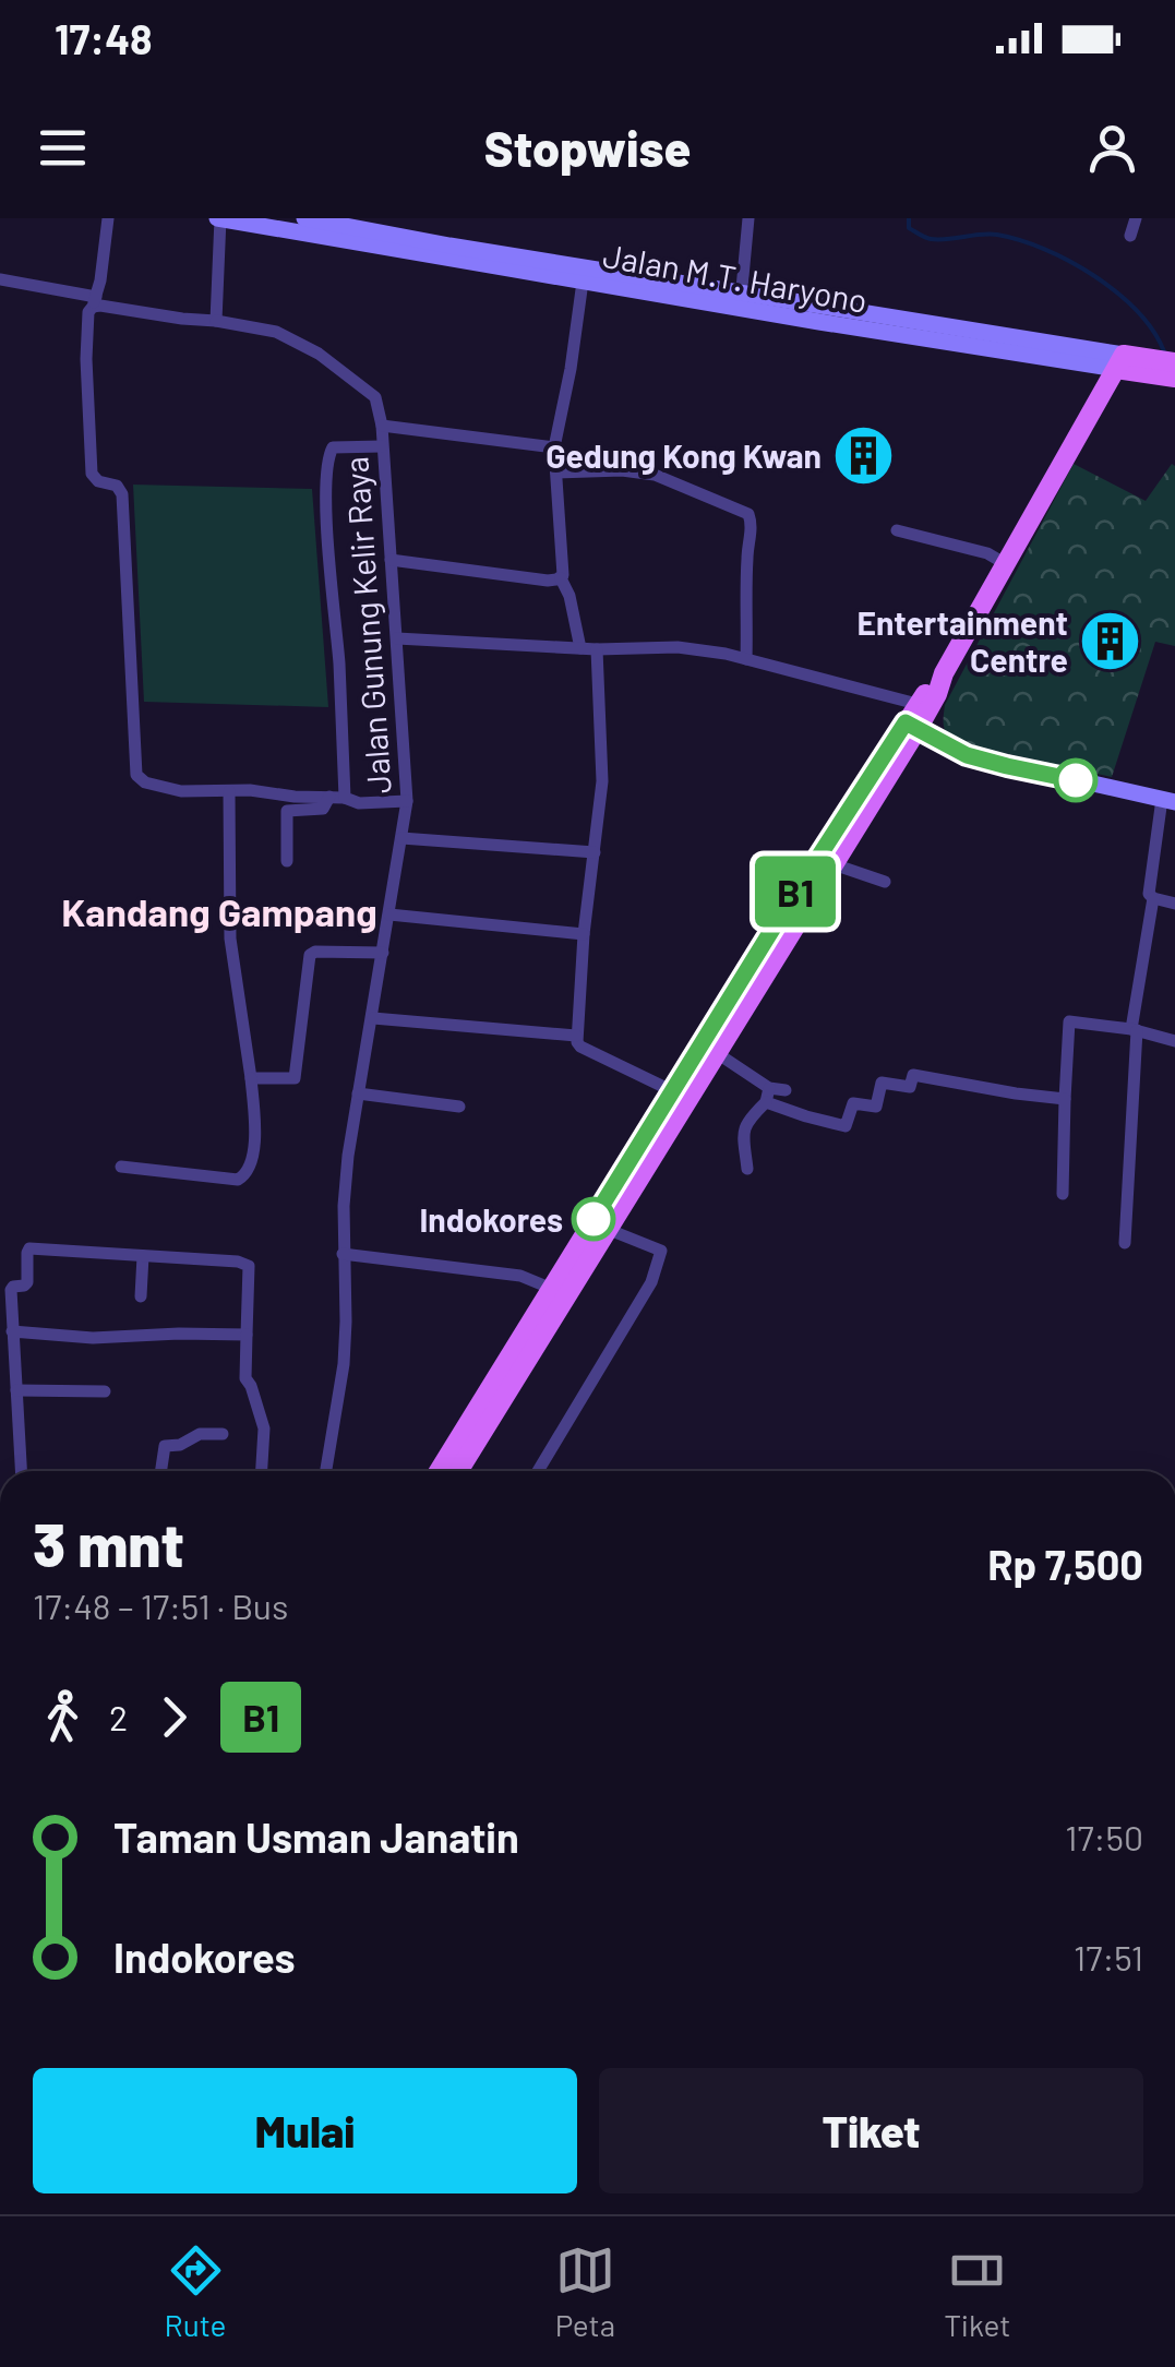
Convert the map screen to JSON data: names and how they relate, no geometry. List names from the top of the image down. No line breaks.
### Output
{"streets":{"main road":["Jalan M.T. Haryono"],"street":["Jalan Gunung Kelir Raya"]},"districts":["Kandang Gampang"],"places":{"building":["Gedung Kong Kwan","Entertainment Centre"],"other":["Indokores"]},"lines":["bus line B1"],"page":{"status":"17:48","header":"Stopwise","on_map":"B1","heading":["3 mnt","17:48 – 17:51 · Bus","Rp 7,500"],"legs":["2","B1"],"list":[{"name":"Taman Usman Janatin","value":"17:50"},{"name":"Indokores","value":"17:51"}],"buttons":["Mulai","Tiket"],"tabs":["Rute","Peta","Tiket"]}}
